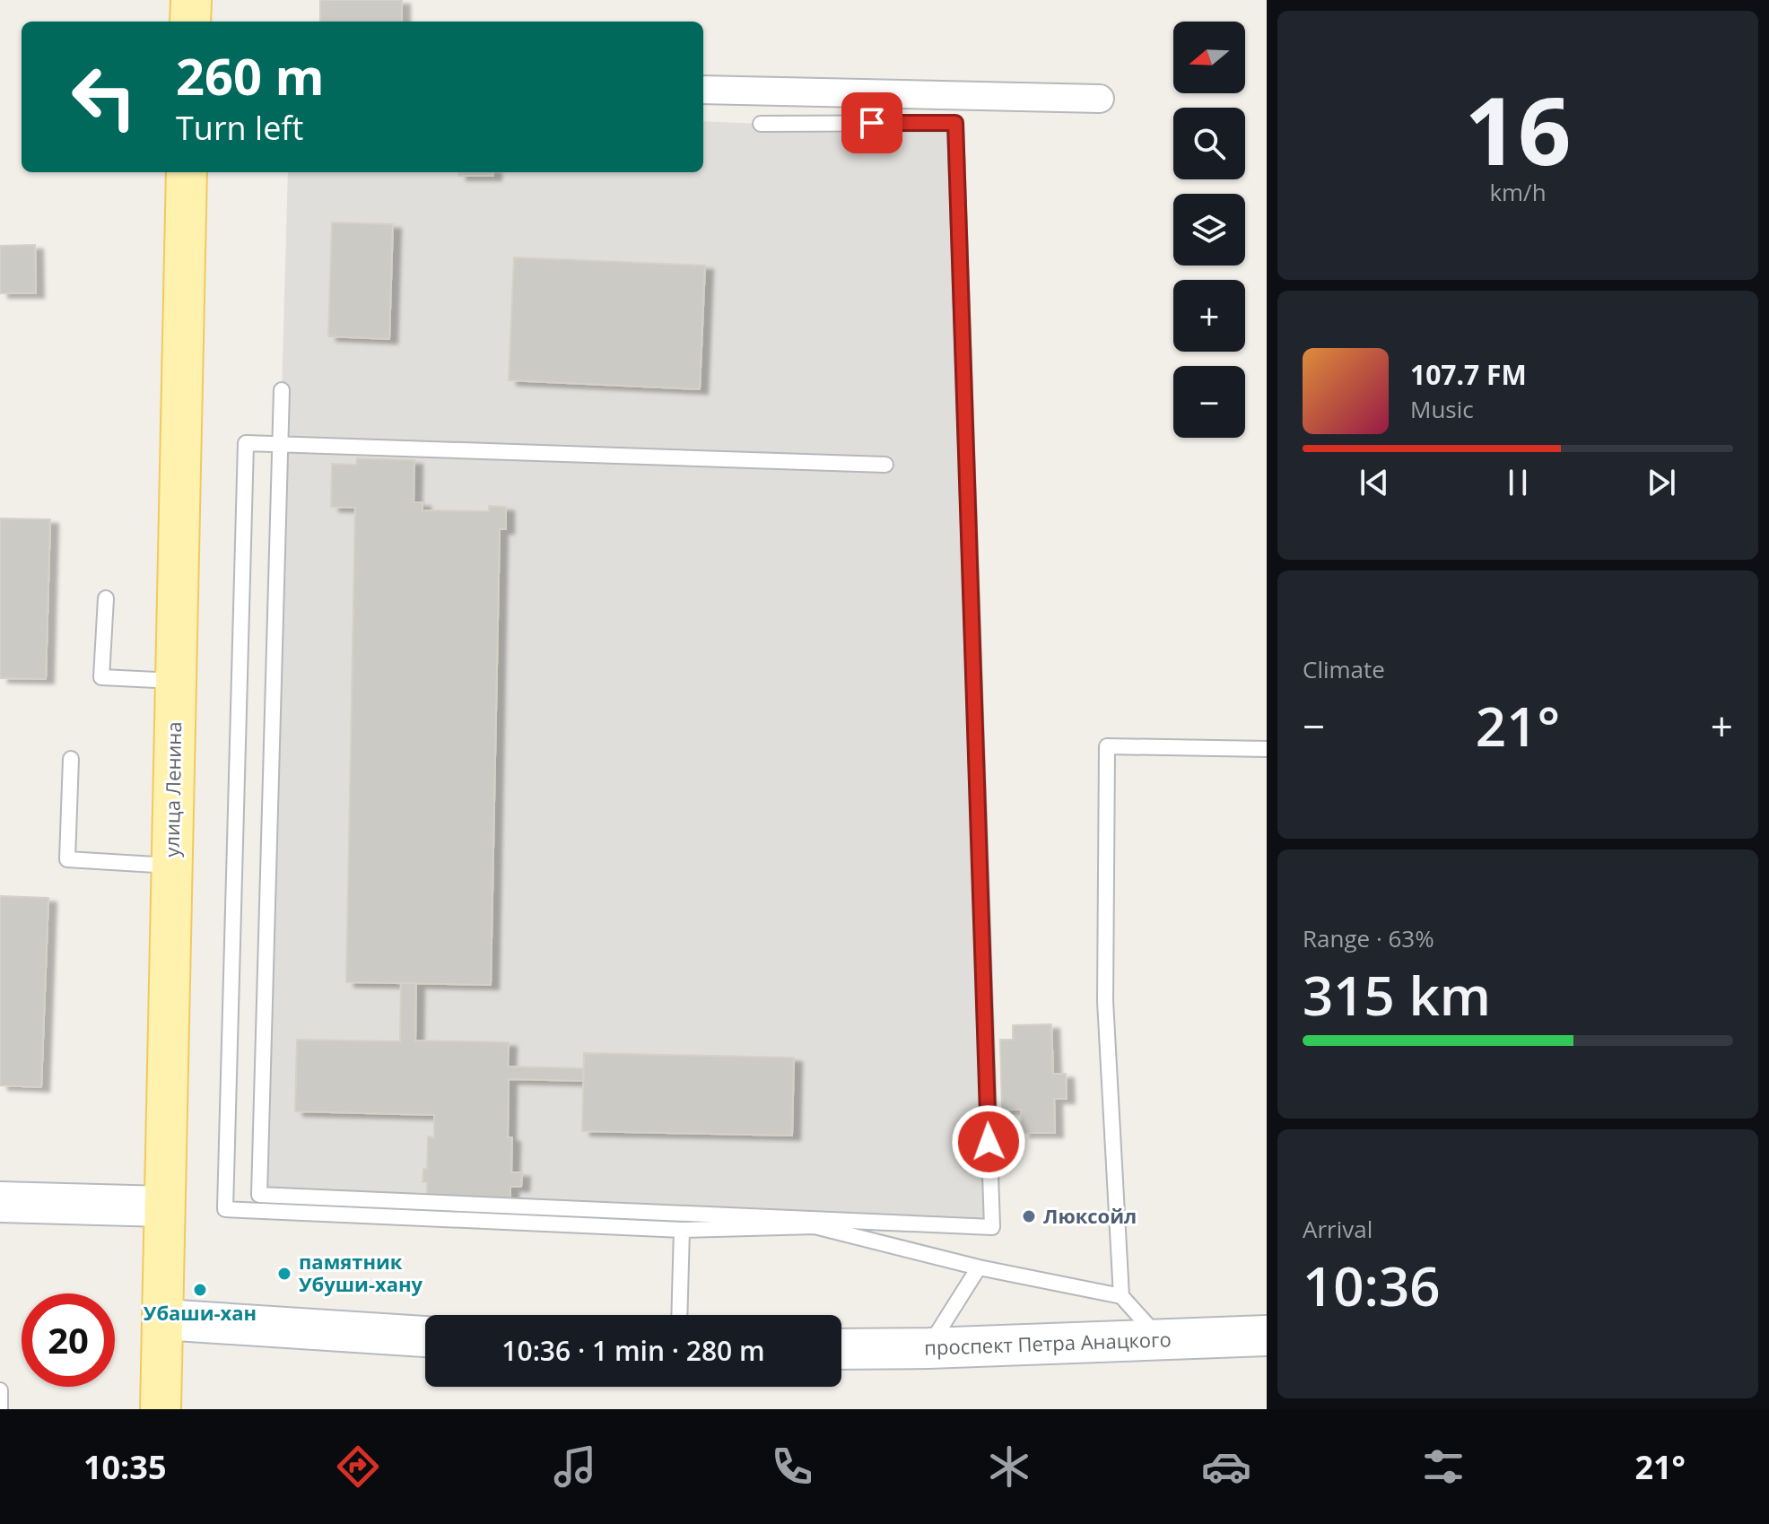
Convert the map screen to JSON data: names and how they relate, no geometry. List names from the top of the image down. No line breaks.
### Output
{"streets":{"main road":["улица Ленина","проспект Петра Анацкого"]},"places":["Люксойл","памятник Убуши-хану","Убаши-хан"],"north":"left","page":{"tile":[["16","km/h"],"Climate",["Range · 63%","315 km"],["Arrival","10:36"]],"map_buttons":["+","−"],"turn":["260 m","Turn left"],"song":["107.7 FM","Music"],"heat":["−","21°","+"],"limit":"20","trip":"10:36 · 1 min · 280 m","tabs":["10:35","21°"]}}
